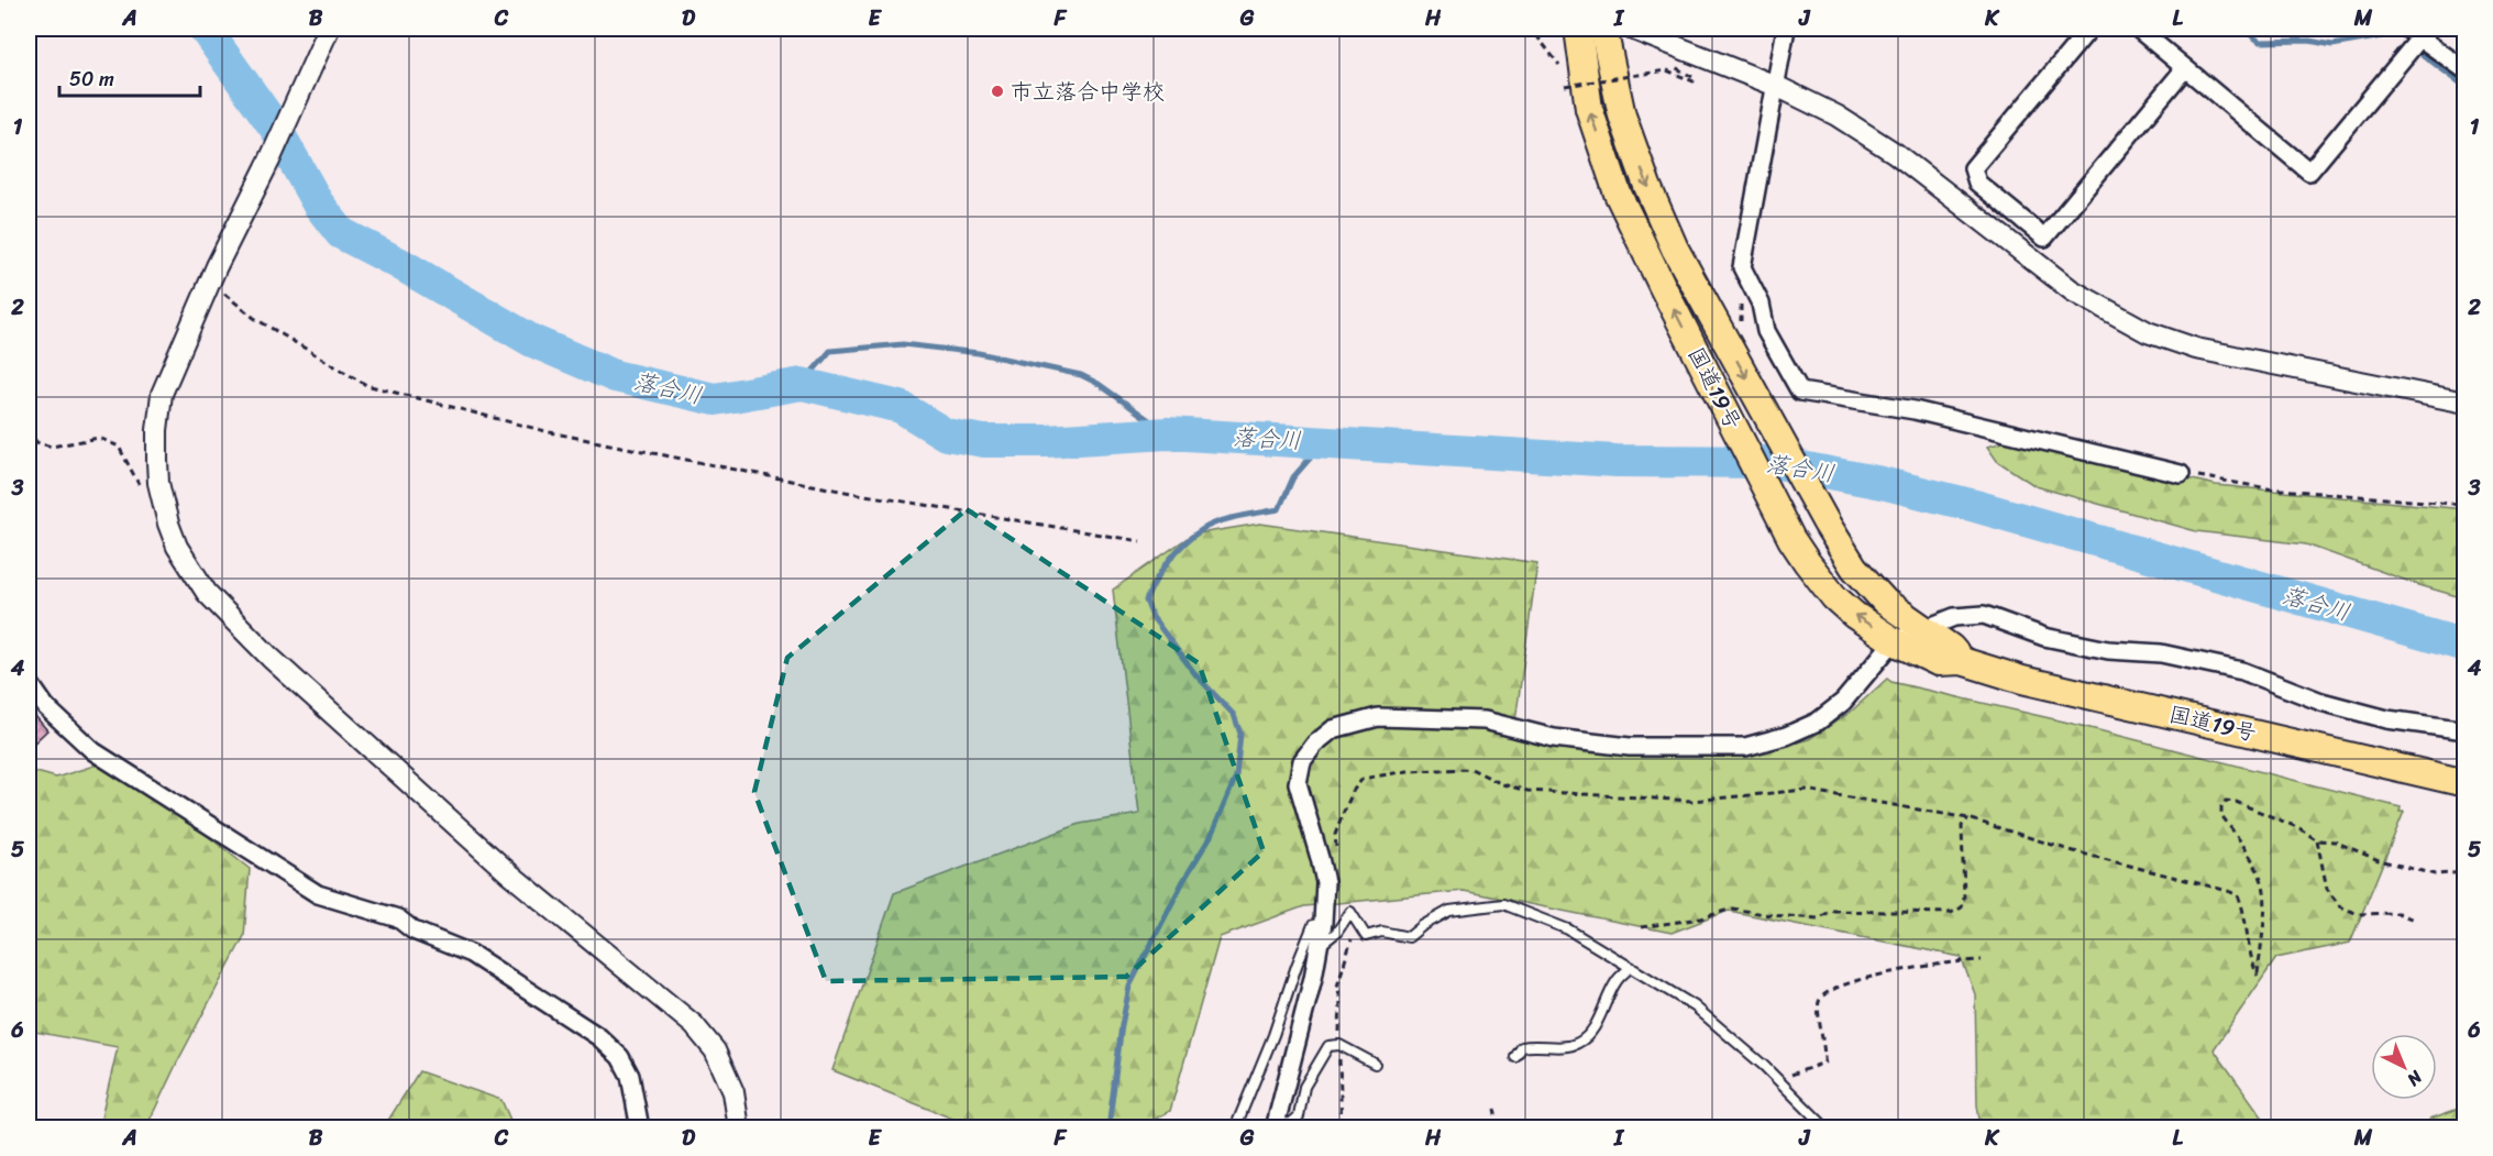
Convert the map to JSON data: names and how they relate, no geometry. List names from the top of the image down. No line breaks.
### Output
{"streets":{"highway":["国道19号"]},"water":["落合川"],"places":["市立落合中学校"],"scale_bar":"50 m","north":"bottom right","grid":{"columns":["A","B","C","D","E","F","G","H","I","J","K","L","M"],"rows":["1","2","3","4","5","6"]}}
